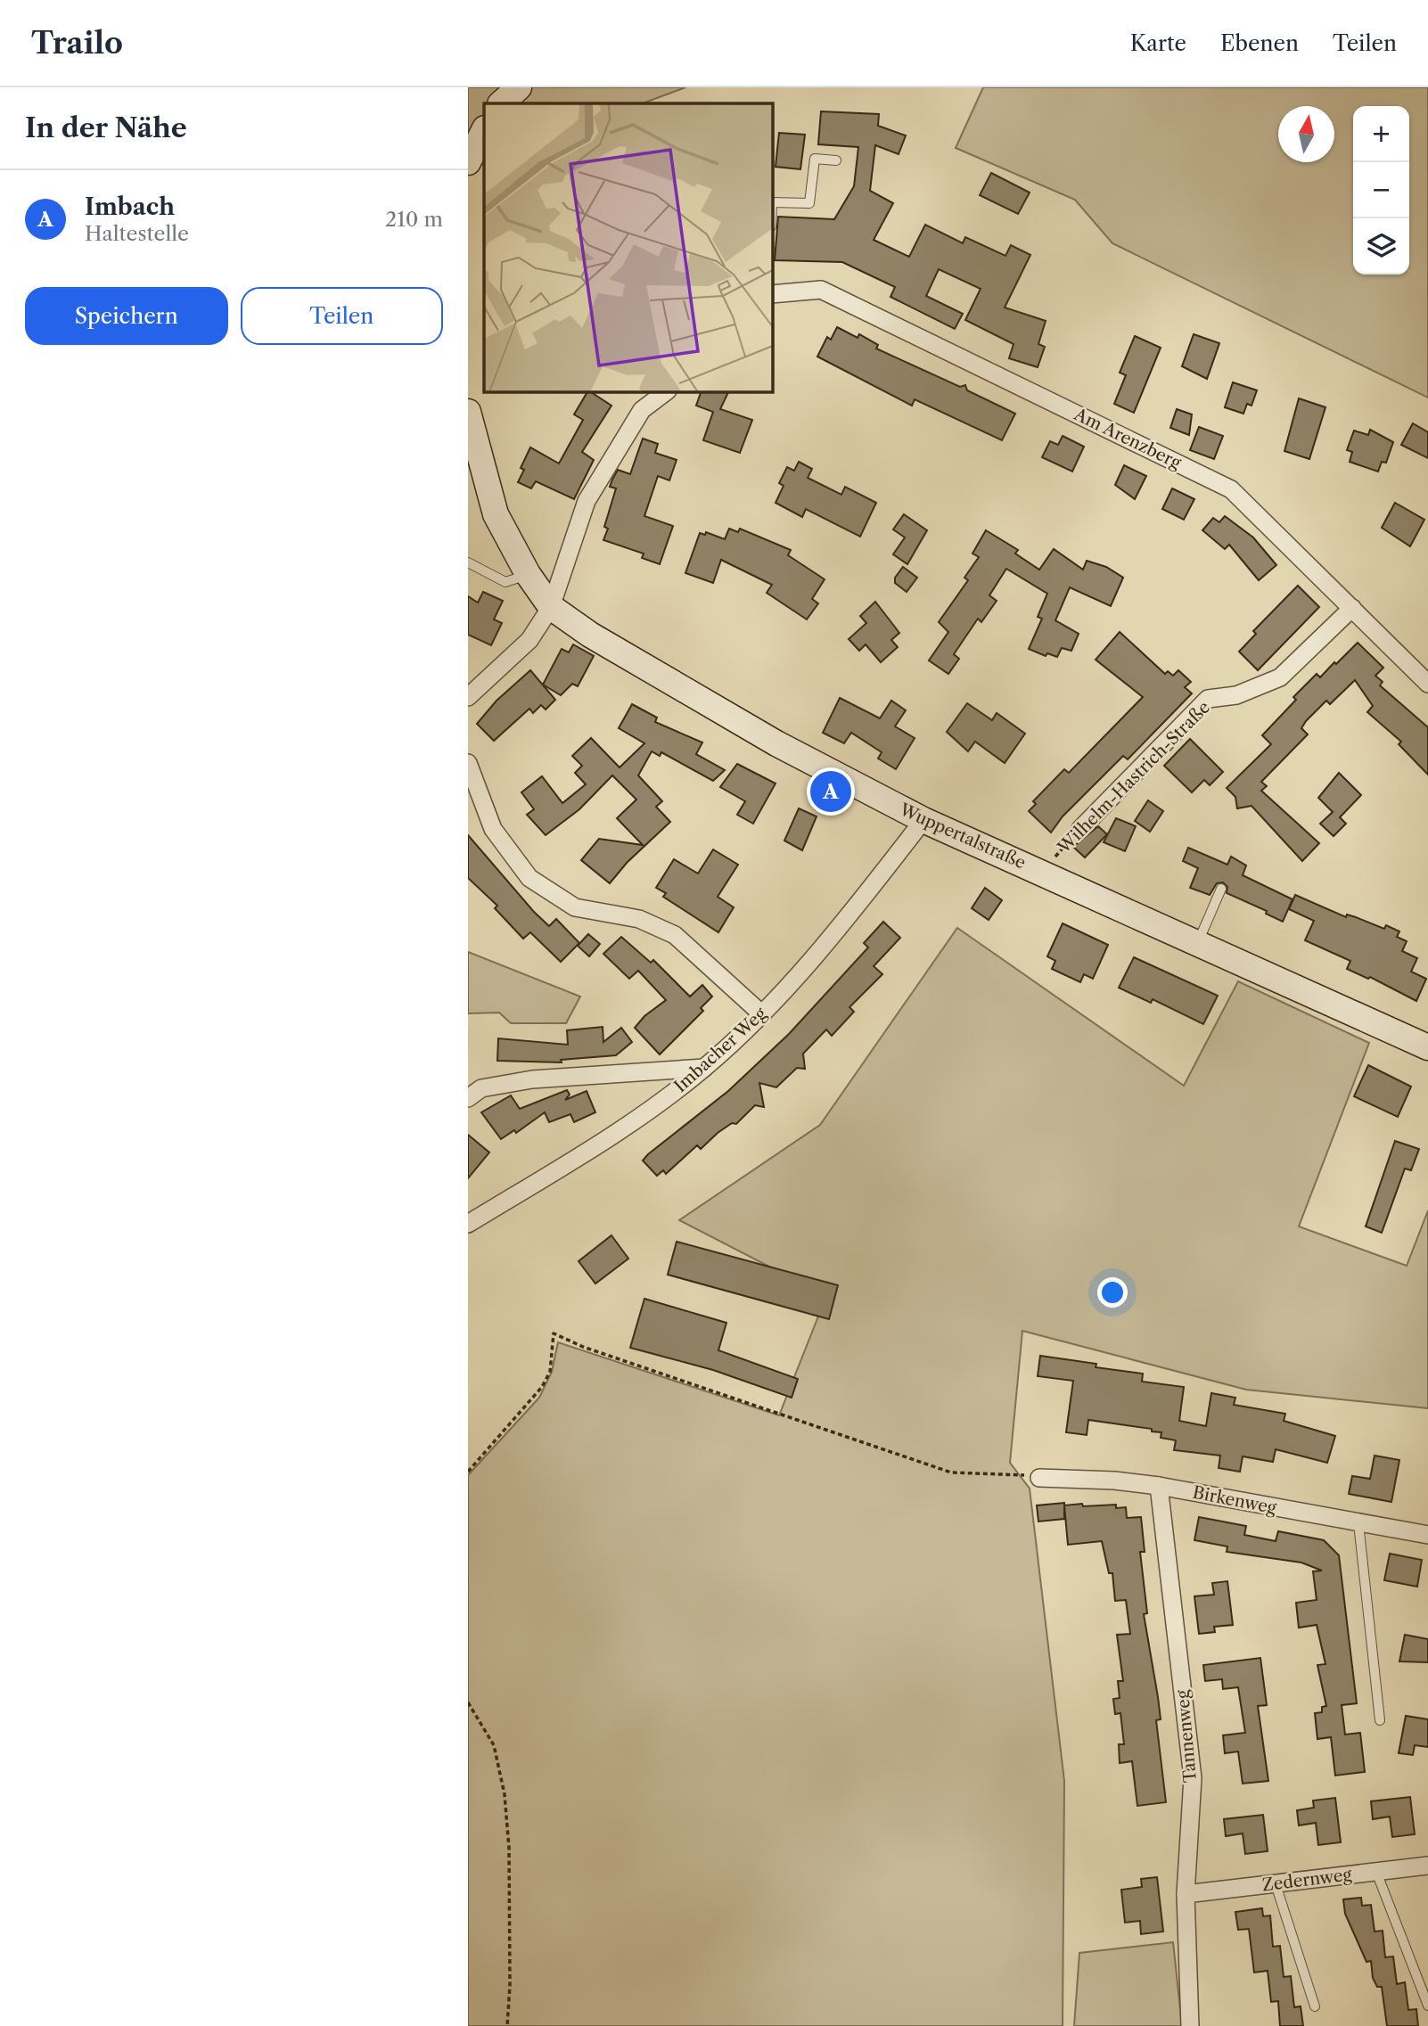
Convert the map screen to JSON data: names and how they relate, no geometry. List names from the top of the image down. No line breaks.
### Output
{"streets":{"main road":["Wuppertalstraße"],"street":["Am Arenzberg","Wilhelm-Hastrich-Straße","Imbacher Weg","Birkenweg","Tannenweg","Zedernweg"]},"crossings":[["Am Arenzberg","Wilhelm-Hastrich-Straße"],["Wilhelm-Hastrich-Straße","Wuppertalstraße"],["Wuppertalstraße","Imbacher Weg"],["Birkenweg","Tannenweg"],["Tannenweg","Zedernweg"]],"north":"top","page":{"header":"Trailo","nav":["Karte","Ebenen","Teilen"],"heading":"In der Nähe","map_buttons":["+","−"],"list":[{"mark":"A","name":"Imbach","note":"Haltestelle","value":"210 m"}],"buttons":["Speichern","Teilen"],"pins":"A"}}
